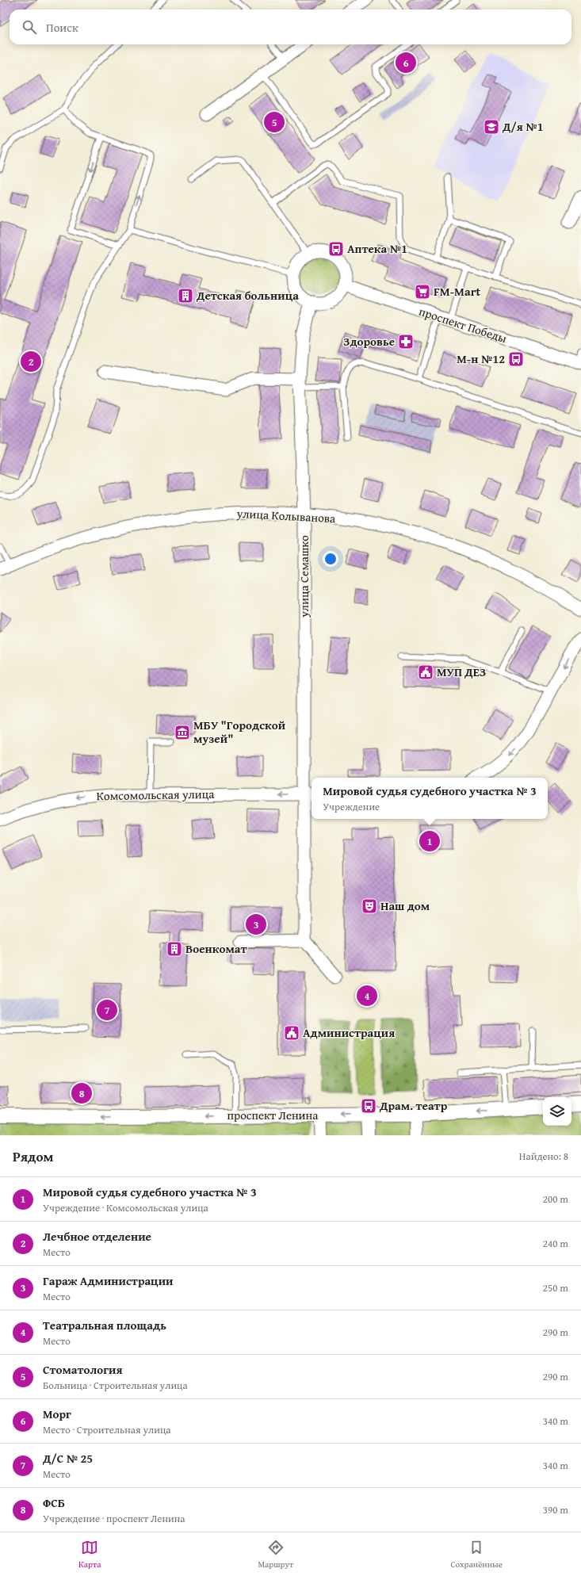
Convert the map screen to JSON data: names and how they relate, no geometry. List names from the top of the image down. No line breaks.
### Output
{"streets":{"street":["проспект Победы","улица Колыванова","улица Семашко","Комсомольская улица","проспект Ленина"]},"crossings":[["проспект Победы","улица Семашко"],["улица Колыванова","улица Семашко"],["улица Семашко","Комсомольская улица"]],"one_way":["Комсомольская улица","проспект Ленина"],"places":{"school or university":["Д/я №1"],"bus stop":["Аптека №1","М-н №12","Драм. театр"],"supermarket":["FM-Mart"],"building":["Детская больница","Военкомат"],"pharmacy":["Здоровье"],"public building":["МУП ДЕЗ","Администрация"],"museum":["МБУ \"Городской музей\""],"theatre":["Наш дом"]},"page":{"search":"Поиск","pins":["6","5","2","1","3","4","7","8"],"popup":["Мировой судья судебного участка № 3","Учреждение"],"heading":["Рядом","Найдено: 8"],"list":[{"mark":"1","name":"Мировой судья судебного участка № 3","note":"Учреждение · Комсомольская улица","value":"200 m"},{"mark":"2","name":"Лечбное отделение","note":"Место","value":"240 m"},{"mark":"3","name":"Гараж Администрации","note":"Место","value":"250 m"},{"mark":"4","name":"Театральная площадь","note":"Место","value":"290 m"},{"mark":"5","name":"Стоматология","note":"Больница · Строительная улица","value":"290 m"},{"mark":"6","name":"Морг","note":"Место · Строительная улица","value":"340 m"},{"mark":"7","name":"Д/С № 25","note":"Место","value":"340 m"},{"mark":"8","name":"ФСБ","note":"Учреждение · проспект Ленина","value":"390 m"}],"nav":["Карта","Маршрут","Сохранённые"]}}
